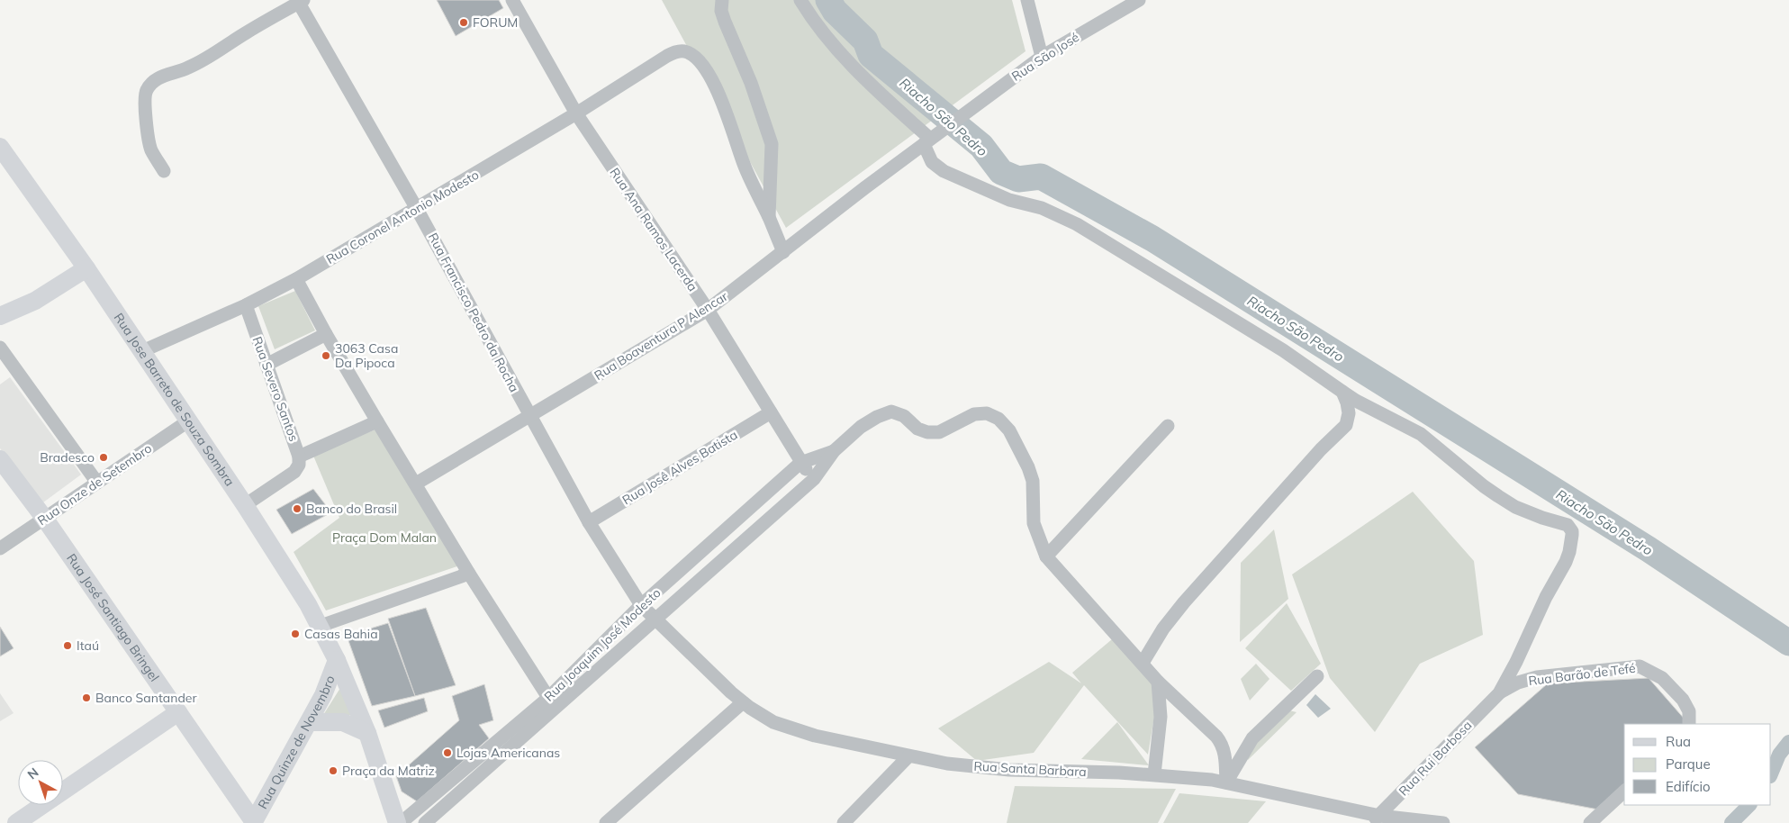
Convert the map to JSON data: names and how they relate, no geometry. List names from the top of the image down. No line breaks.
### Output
{"streets":{"main road":["Rua Jose Barreto de Souza Sombra","Rua José Santiago Bringel","Rua Quinze de Novembro"],"street":["Rua São José","Rua Coronel Antonio Modesto","Rua Ana Ramos Lacerda","Rua Francisco Pedro da Rocha","Rua Boaventura P Alencar","Rua Severo Santos","Rua Josê Alves Batista","Rua Onze de Setembro","Rua Joaquim José Modesto","Rua Barão de Tefé","Rua Rui Barbosa","Rua Santa Barbara"]},"crossings":[["Rua São José","Rua Boaventura P Alencar"],["Rua Coronel Antonio Modesto","Rua Ana Ramos Lacerda"],["Rua Coronel Antonio Modesto","Rua Francisco Pedro da Rocha"],["Rua Coronel Antonio Modesto","Rua Severo Santos"],["Rua Coronel Antonio Modesto","Rua Jose Barreto de Souza Sombra"],["Rua Ana Ramos Lacerda","Rua Boaventura P Alencar"],["Rua Ana Ramos Lacerda","Rua Josê Alves Batista"],["Rua Ana Ramos Lacerda","Rua Joaquim José Modesto"],["Rua Francisco Pedro da Rocha","Rua Boaventura P Alencar"],["Rua Francisco Pedro da Rocha","Rua Josê Alves Batista"],["Rua Francisco Pedro da Rocha","Rua Joaquim José Modesto"],["Rua Francisco Pedro da Rocha","Rua Santa Barbara"],["Rua Severo Santos","Rua Jose Barreto de Souza Sombra"],["Rua Jose Barreto de Souza Sombra","Rua Onze de Setembro"],["Rua Jose Barreto de Souza Sombra","Rua Quinze de Novembro"],["Rua Onze de Setembro","Rua José Santiago Bringel"],["Rua José Santiago Bringel","Rua Quinze de Novembro"],["Rua Joaquim José Modesto","Rua Santa Barbara"],["Rua Barão de Tefé","Rua Rui Barbosa"],["Rua Rui Barbosa","Rua Santa Barbara"]],"water":["Riacho São Pedro"],"parks":["Praça Dom Malan"],"places":["FORUM","3063 Casa Da Pipoca","Bradesco","Banco do Brasil","Casas Bahia","Itaú","Banco Santander","Lojas Americanas","Praça da Matriz"],"legend":["Rua","Parque","Edifício"],"north":"top left"}
